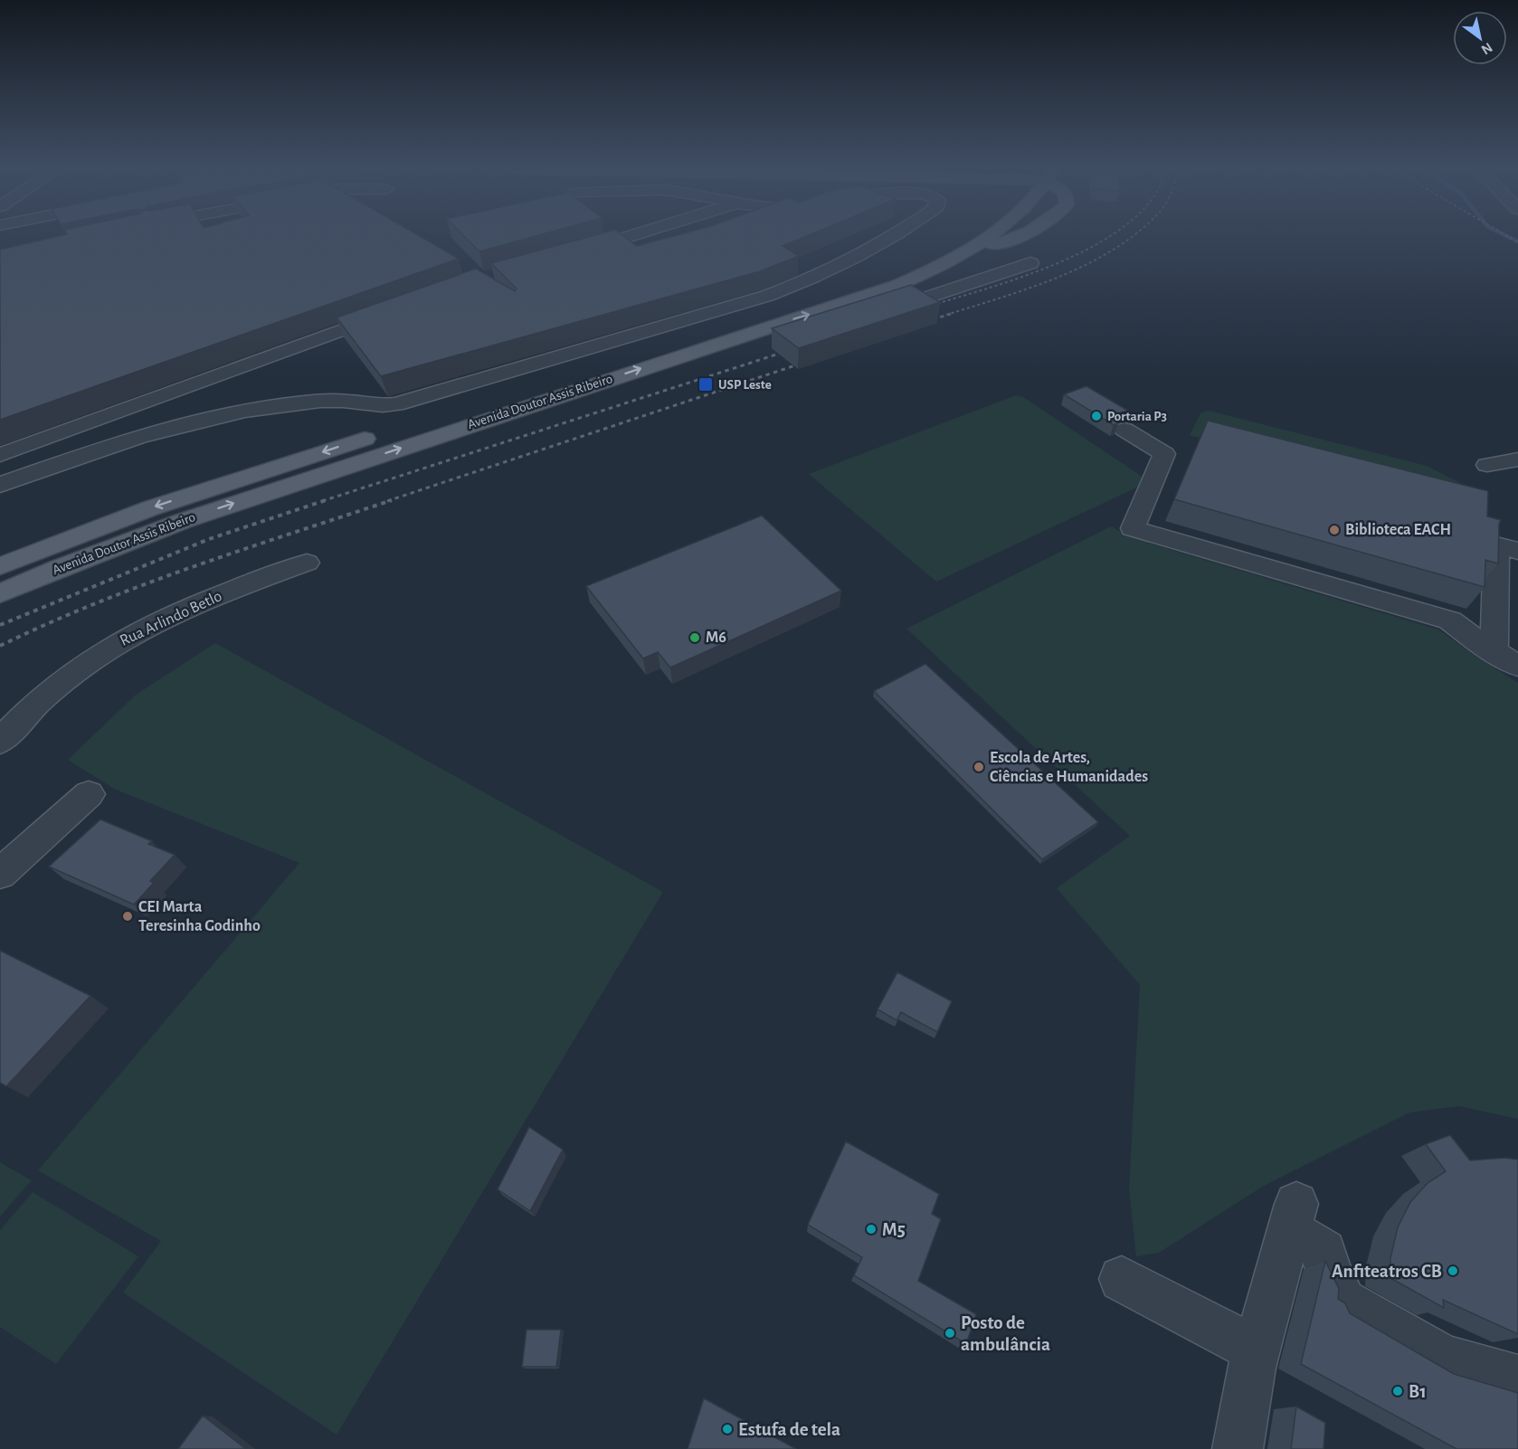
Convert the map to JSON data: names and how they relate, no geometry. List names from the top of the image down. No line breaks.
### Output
{"streets":{"main road":["Avenida Doutor Assis Ribeiro"],"street":["Rua Arlindo Betlo"]},"places":{"transit":["USP Leste"],"other":["Portaria P3","Biblioteca EACH","M6","Escola de Artes, Ciências e Humanidades","CEI Marta Teresinha Godinho","M5","Anfiteatros CB","Posto de ambulância","B1","Estufa de tela"]},"north":"bottom right"}
